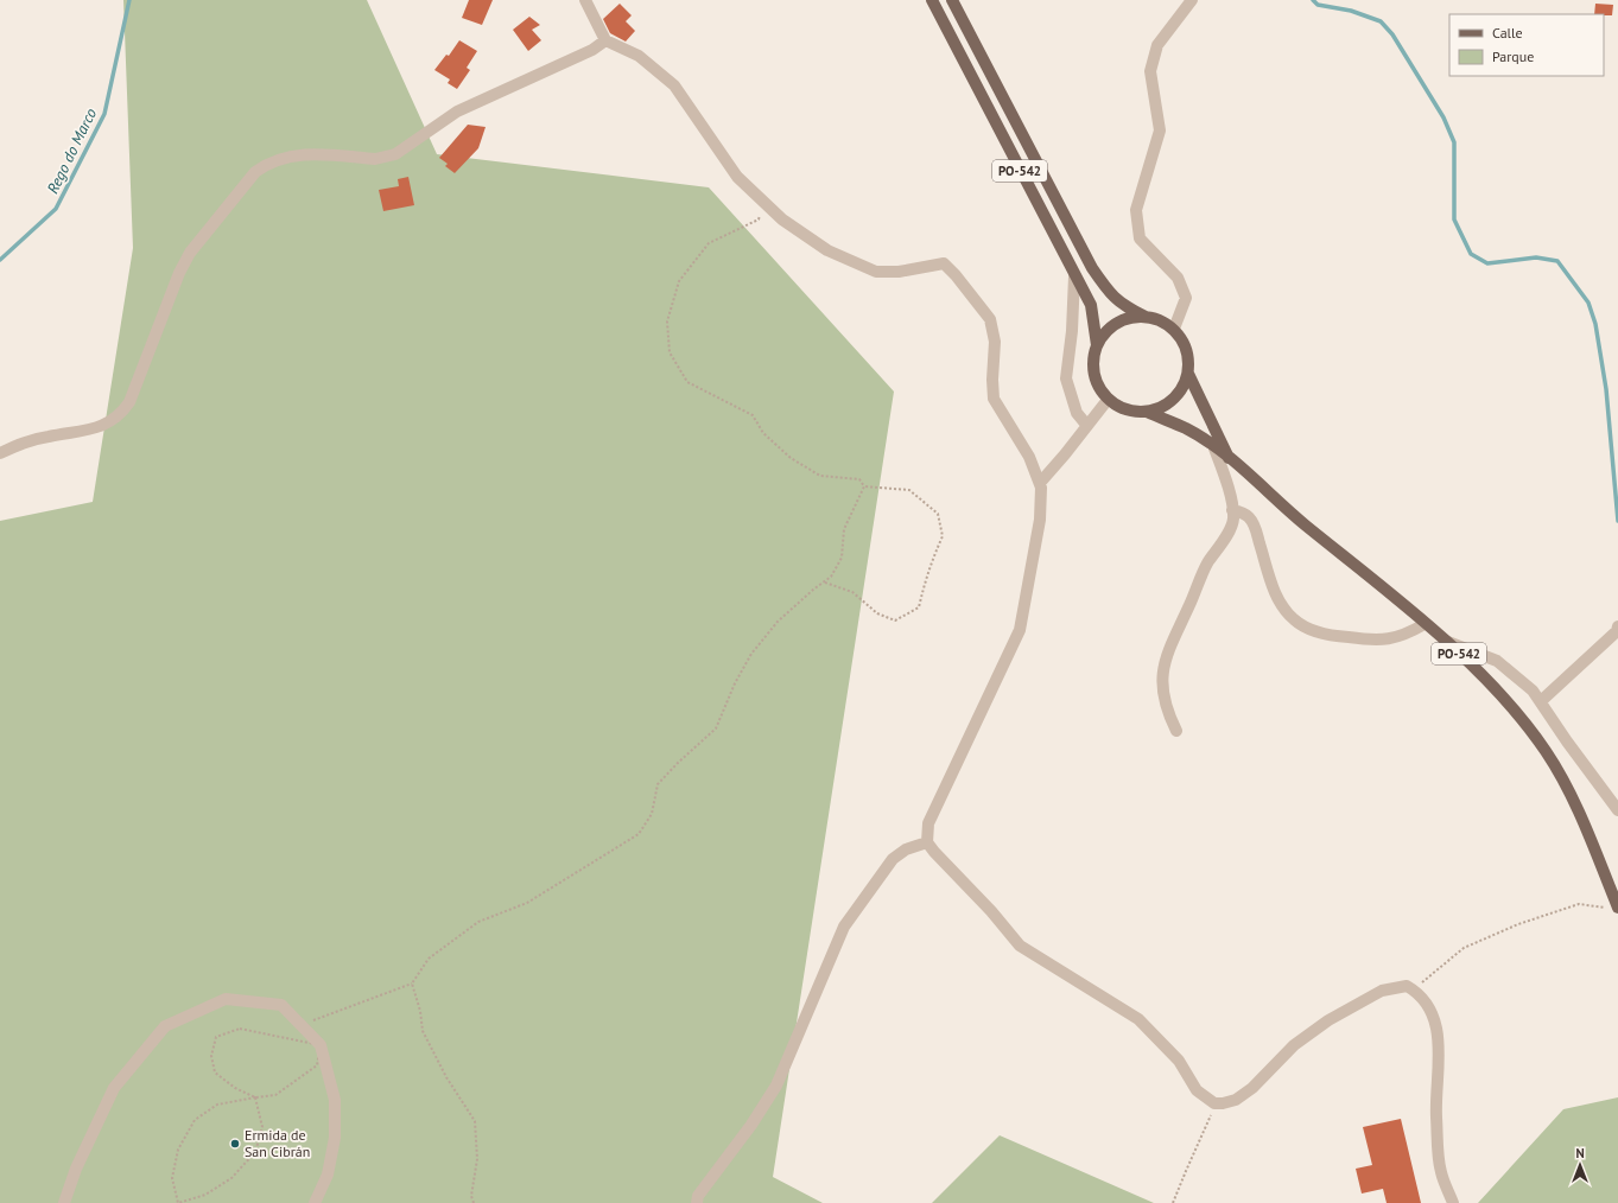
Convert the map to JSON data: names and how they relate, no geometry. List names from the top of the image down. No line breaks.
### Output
{"streets":{"main road":["PO-542"]},"water":["Rego do Marco"],"places":["Ermida de San Cibrán"],"legend":["Calle","Parque"],"north":"top"}
